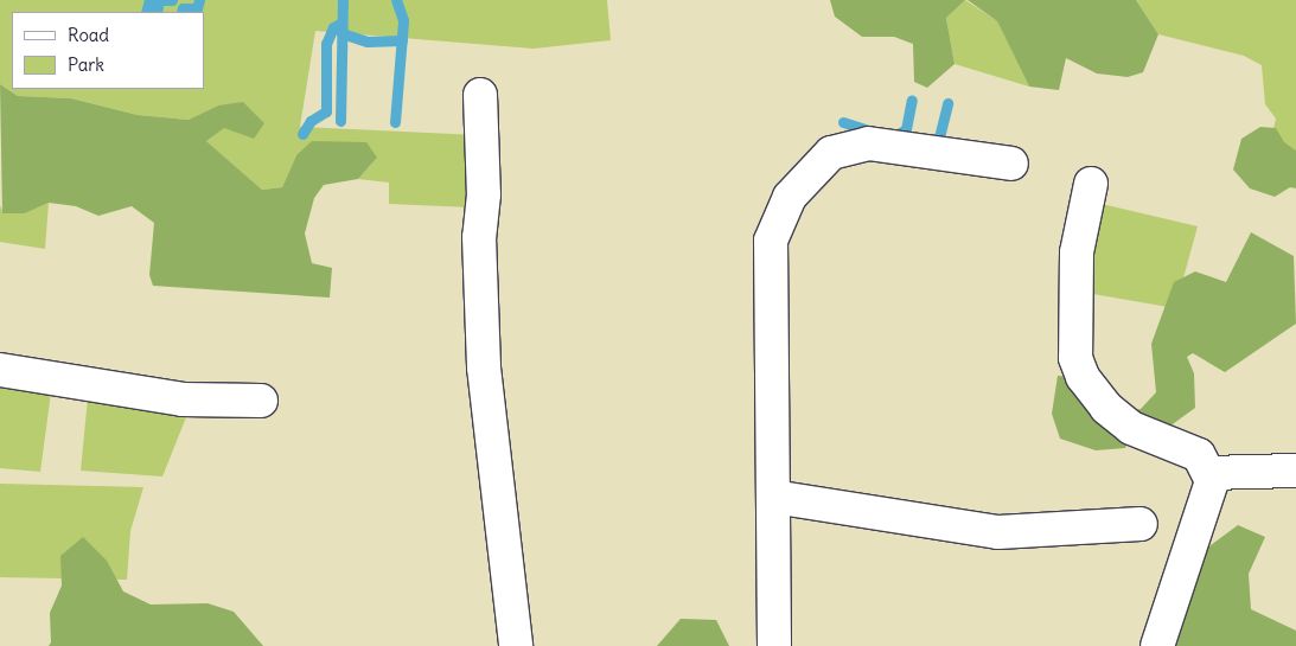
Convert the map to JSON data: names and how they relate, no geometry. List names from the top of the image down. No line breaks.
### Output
{"legend":["Road","Park"]}
